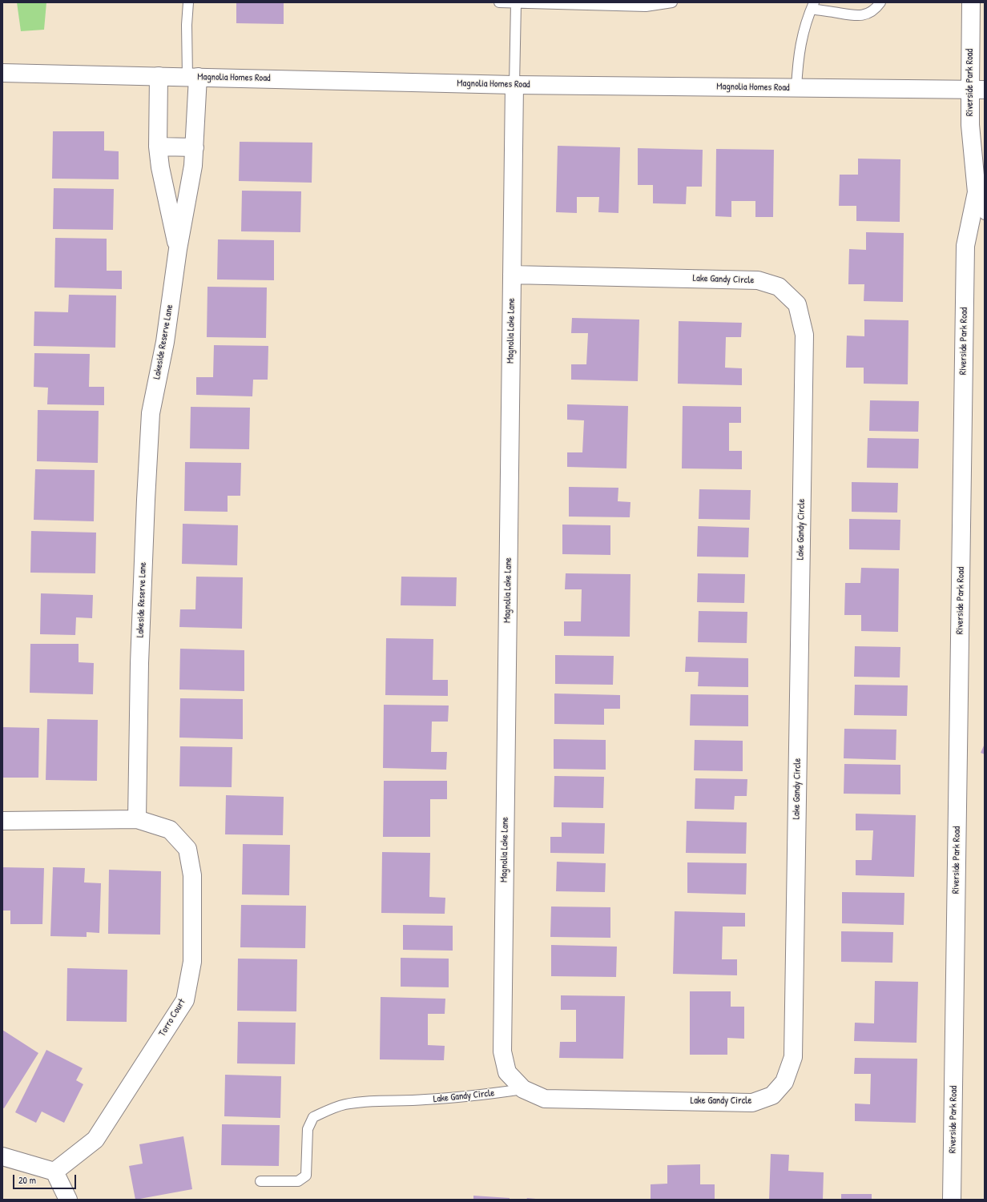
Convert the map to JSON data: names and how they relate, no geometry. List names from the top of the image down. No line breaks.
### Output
{"streets":{"street":["Magnolia Homes Road","Riverside Park Road","Lake Gandy Circle","Magnolia Lake Lane","Lakeside Reserve Lane","Torro Court"]},"crossings":[["Magnolia Homes Road","Riverside Park Road"],["Magnolia Homes Road","Magnolia Lake Lane"],["Magnolia Homes Road","Lakeside Reserve Lane"],["Lake Gandy Circle","Magnolia Lake Lane"],["Lakeside Reserve Lane","Torro Court"]],"scale_bar":"20 m"}
